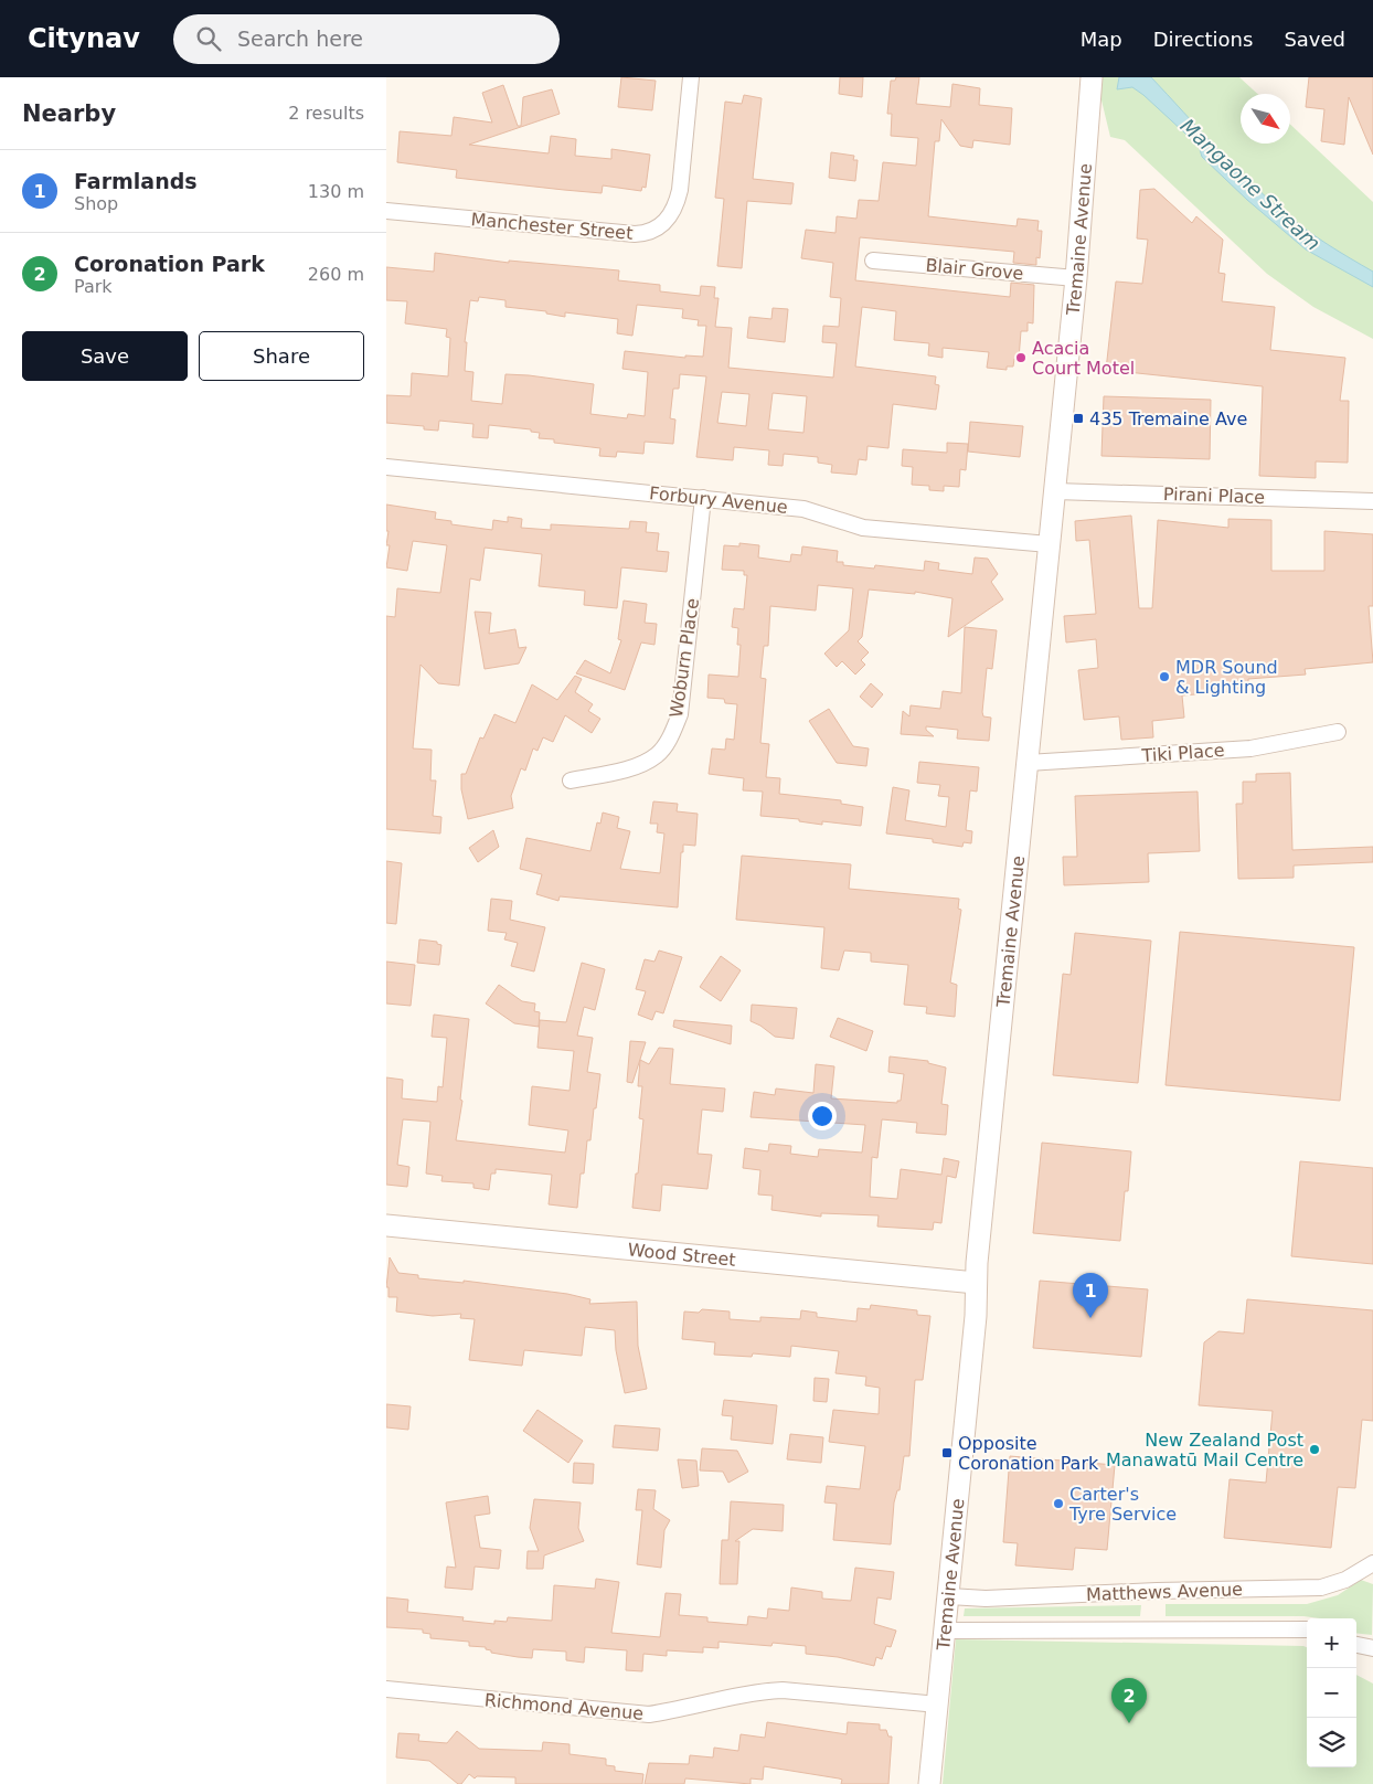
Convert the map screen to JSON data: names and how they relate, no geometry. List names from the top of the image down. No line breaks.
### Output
{"streets":{"main road":["Tremaine Avenue","Wood Street"],"street":["Manchester Street","Blair Grove","Pirani Place","Forbury Avenue","Woburn Place","Tiki Place","Matthews Avenue","Richmond Avenue"]},"crossings":[["Tremaine Avenue","Blair Grove"],["Tremaine Avenue","Pirani Place"],["Tremaine Avenue","Forbury Avenue"],["Tremaine Avenue","Tiki Place"],["Tremaine Avenue","Wood Street"],["Tremaine Avenue","Matthews Avenue"],["Tremaine Avenue","Richmond Avenue"],["Forbury Avenue","Woburn Place"]],"water":["Mangaone Stream"],"places":{"other":["Acacia Court Motel","MDR Sound & Lighting","New Zealand Post Manawatū Mail Centre","Carter's Tyre Service"],"transit":["435 Tremaine Ave","Opposite Coronation Park"]},"north":"bottom right","page":{"header":"Citynav","search":"Search here","nav":["Map","Directions","Saved"],"heading":["Nearby","2 results"],"list":[{"mark":"1","name":"Farmlands","note":"Shop","value":"130 m"},{"mark":"2","name":"Coronation Park","note":"Park","value":"260 m"}],"buttons":["Save","Share"],"pins":["1","2"],"map_buttons":["+","−"]}}
